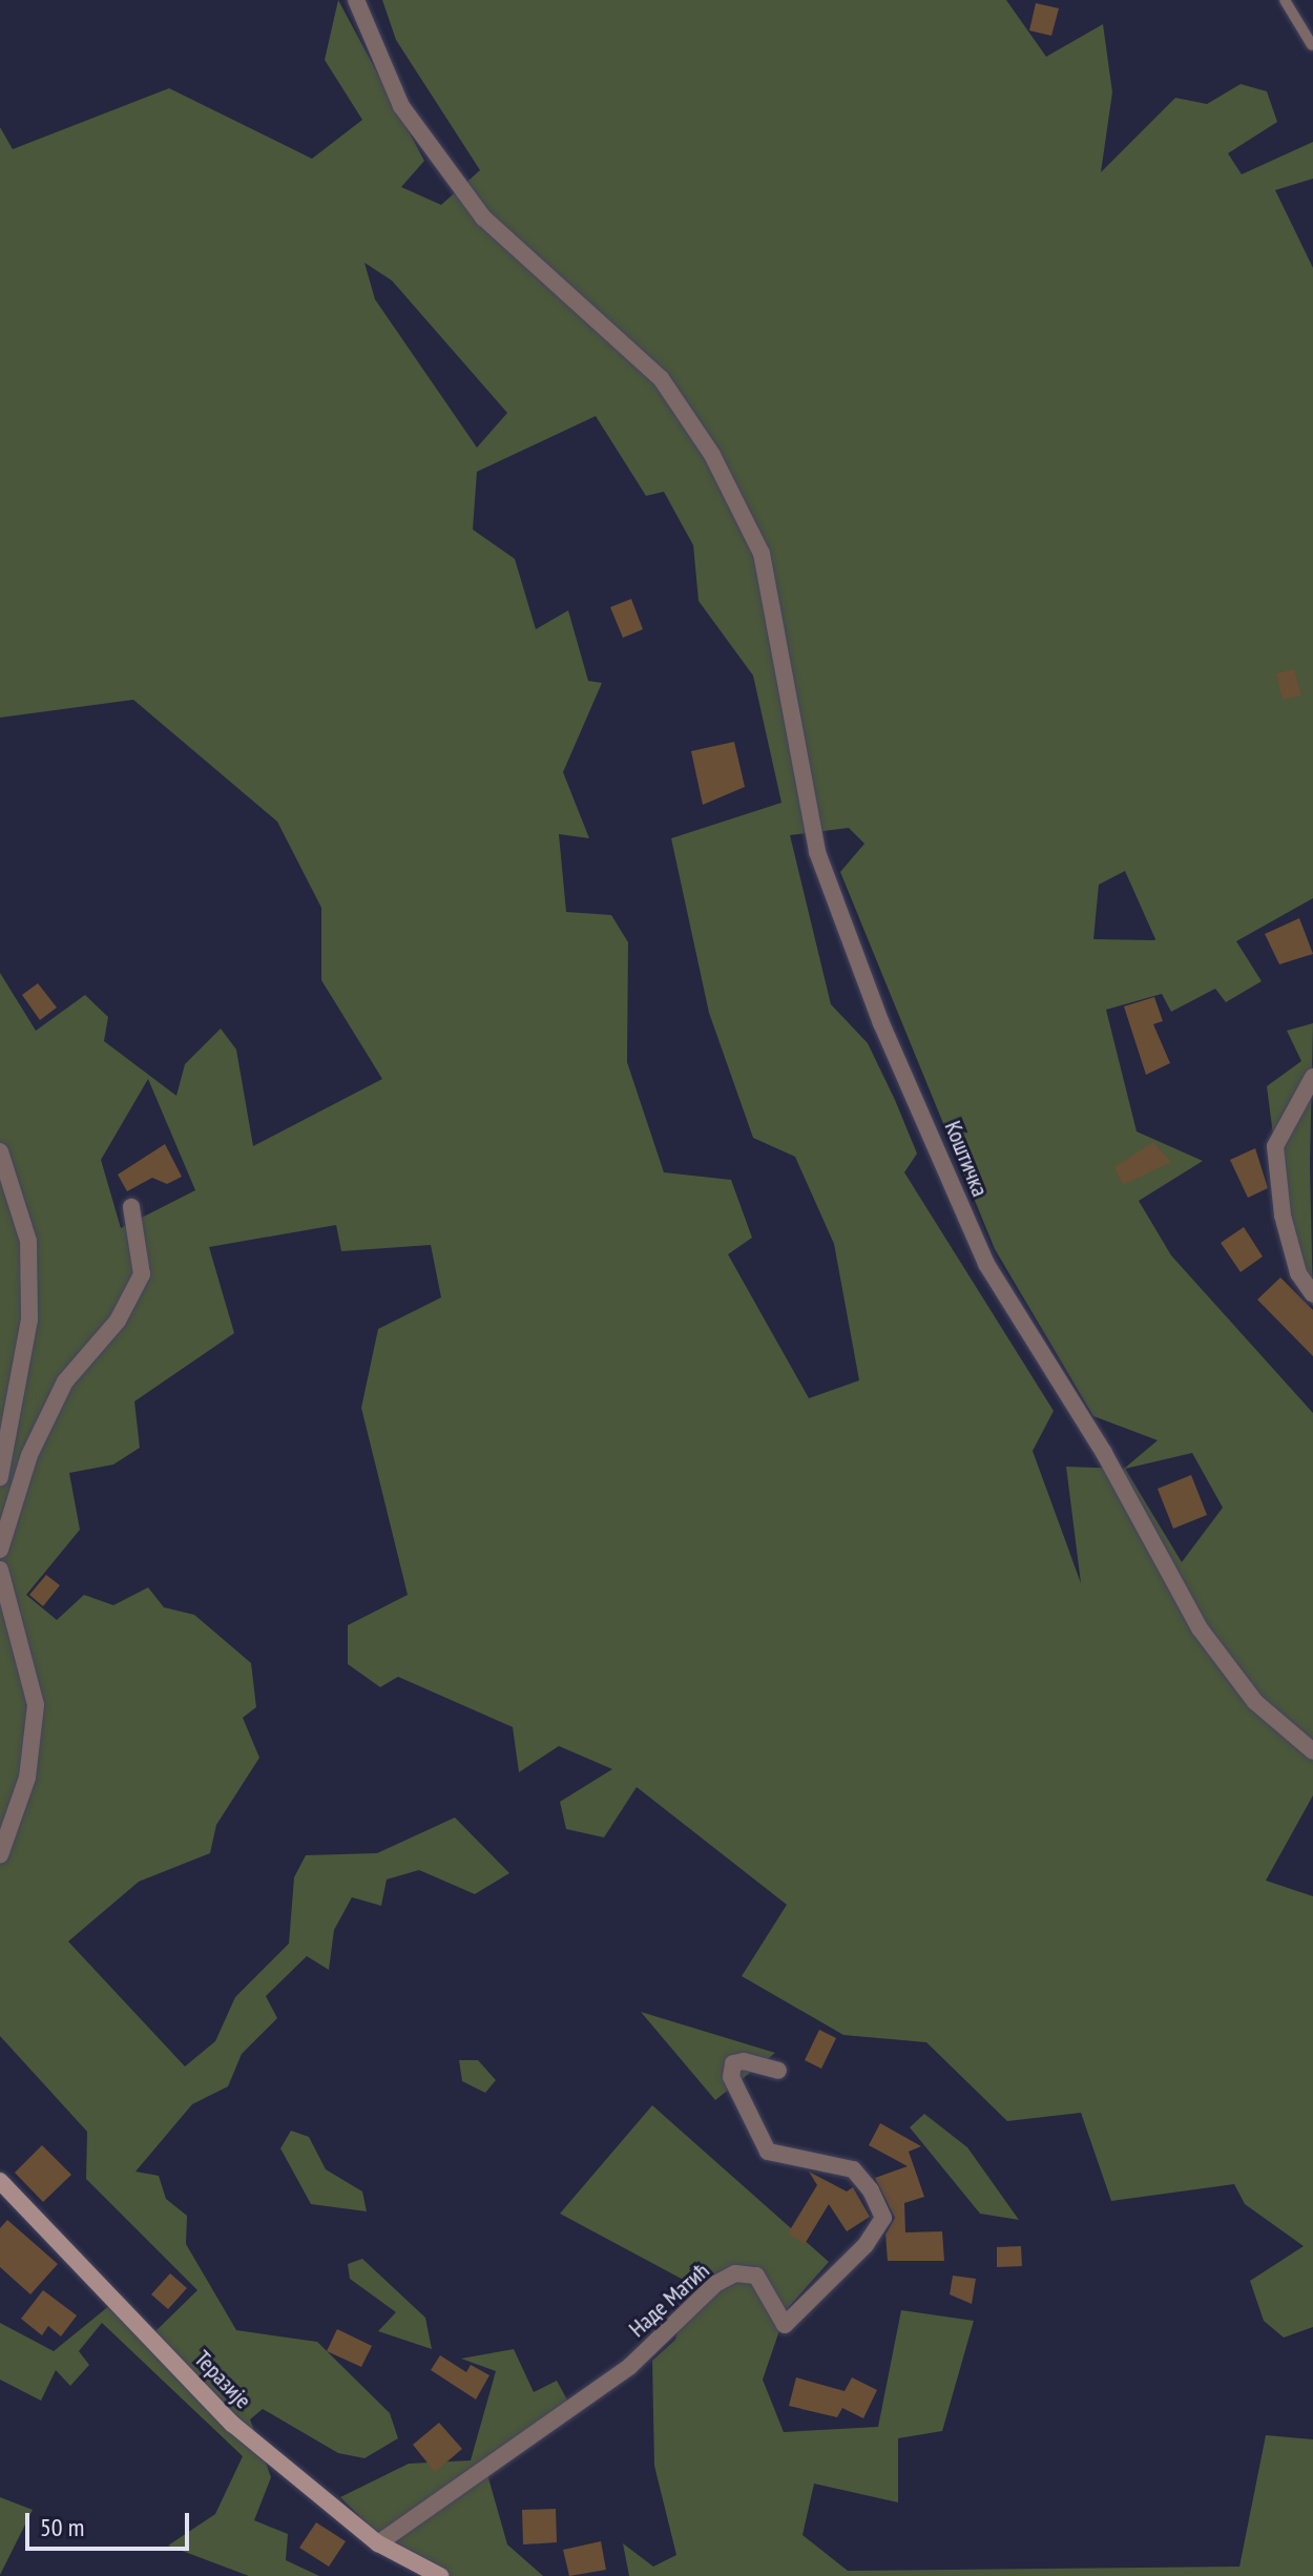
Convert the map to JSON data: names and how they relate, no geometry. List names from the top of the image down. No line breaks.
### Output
{"streets":{"street":["Коштичка","Наде Матић","Теразије"]},"crossings":[["Наде Матић","Теразије"]],"scale_bar":"50 m"}
